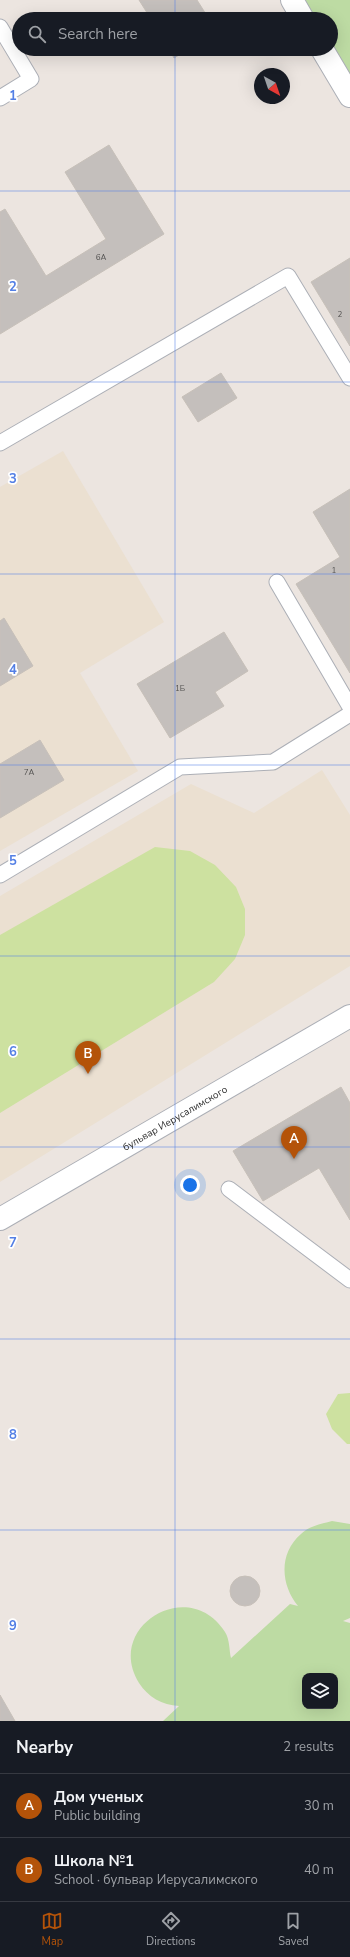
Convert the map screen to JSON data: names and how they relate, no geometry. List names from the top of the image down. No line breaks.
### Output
{"streets":{"street":["бульвар Иерусалимского"]},"house_numbers":["6А","2","1","1Б","7А"],"north":"bottom right","page":{"search":"Search here","pins":["B","A"],"heading":["Nearby","2 results"],"list":[{"mark":"A","name":"Дом ученых","note":"Public building","value":"30 m"},{"mark":"B","name":"Школа №1","note":"School · бульвар Иерусалимского","value":"40 m"}],"nav":["Map","Directions","Saved"]},"grid":{"rows":["1","2","3","4","5","6","7","8","9"]}}
